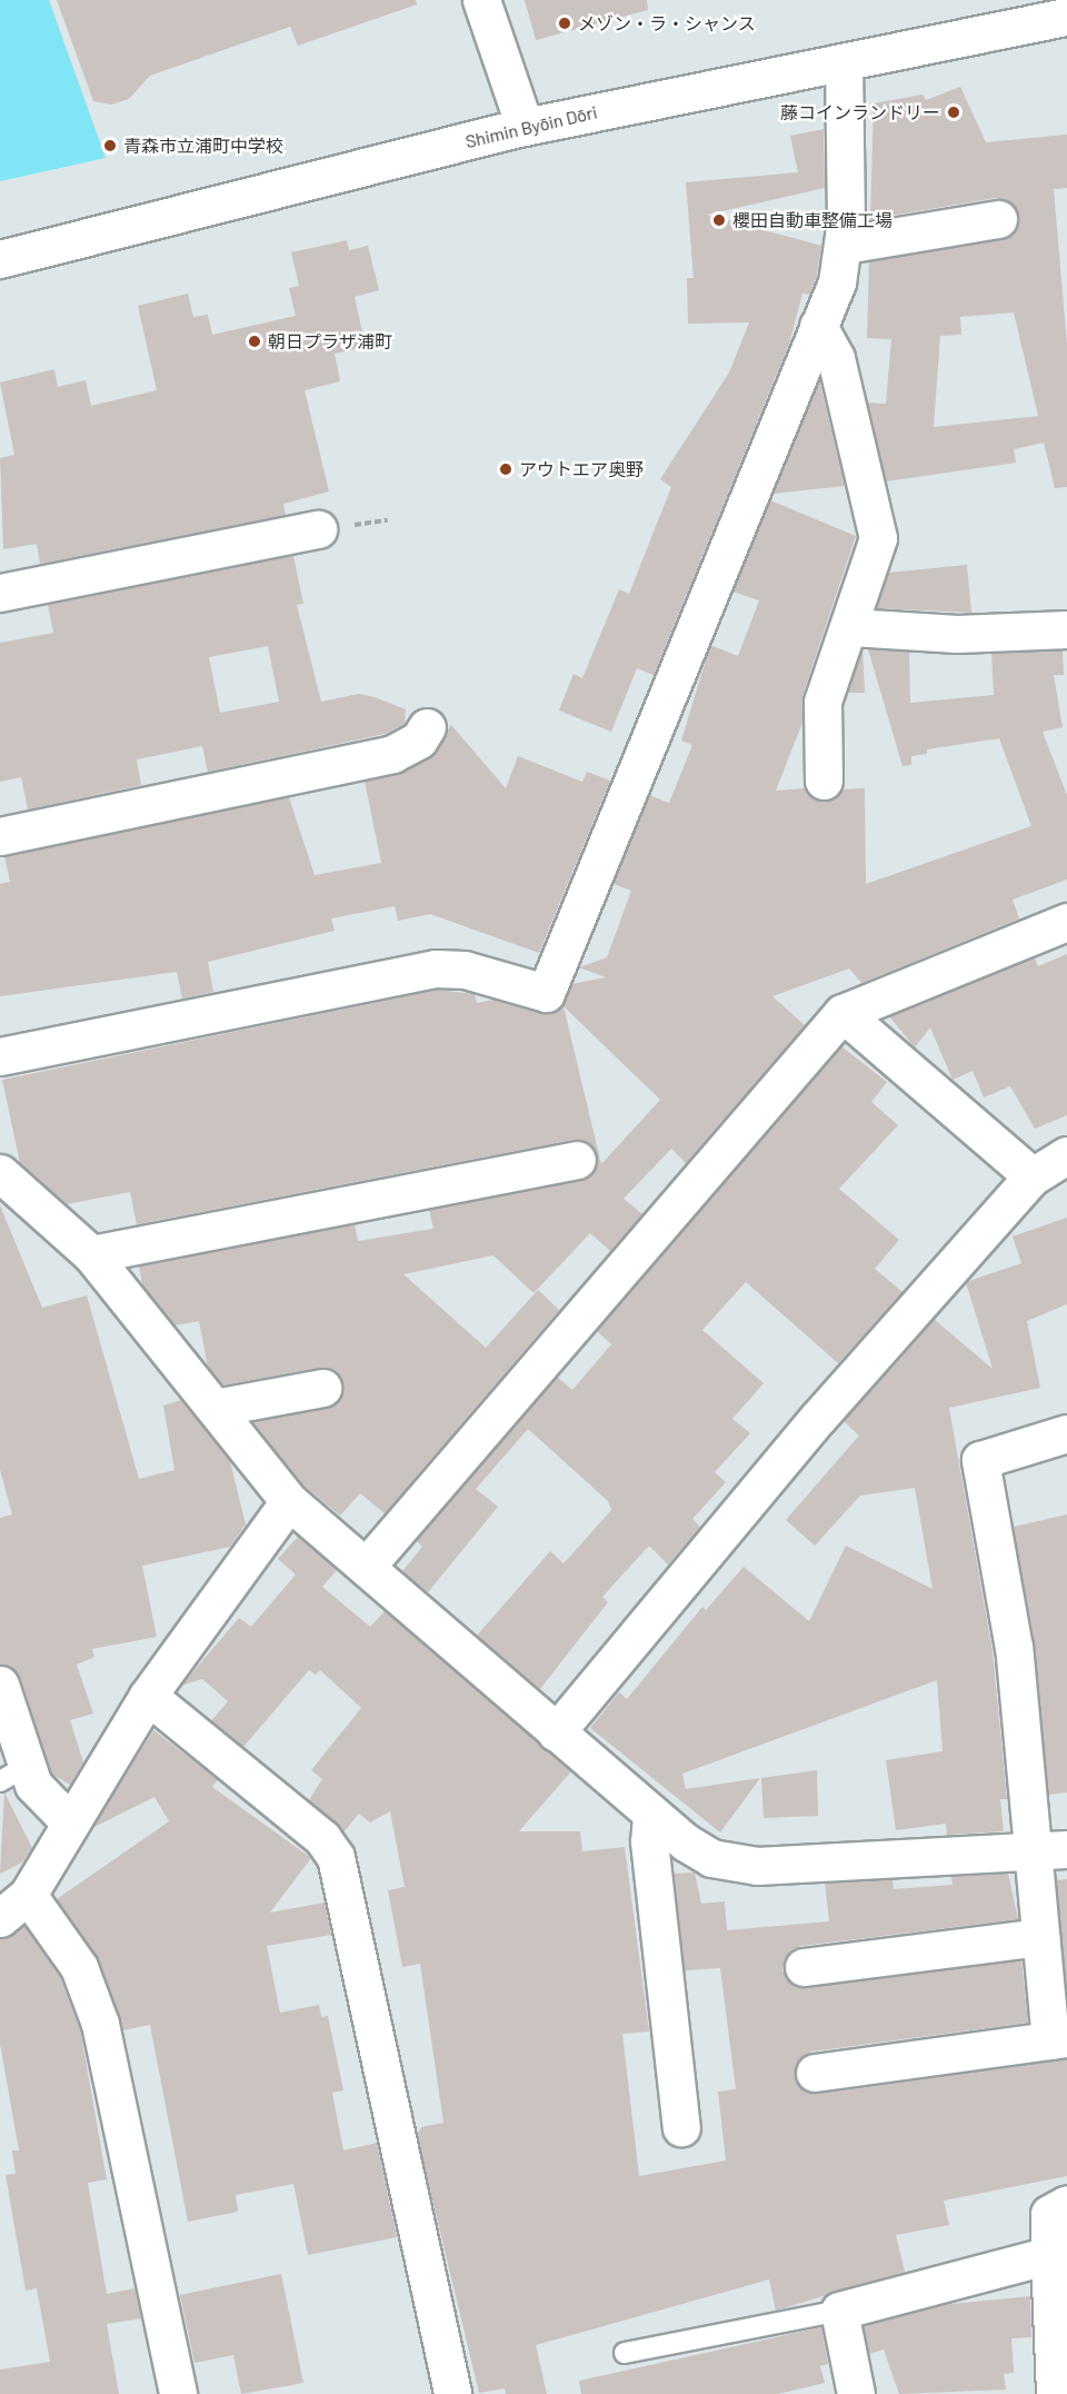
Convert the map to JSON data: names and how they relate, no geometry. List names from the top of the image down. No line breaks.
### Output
{"streets":{"street":["Shimin Byōin Dōri"]},"places":["メゾン・ラ・シャンス","藤コインランドリー","青森市立浦町中学校","櫻田自動車整備工場","朝日プラザ浦町","アウトエア奥野"]}
